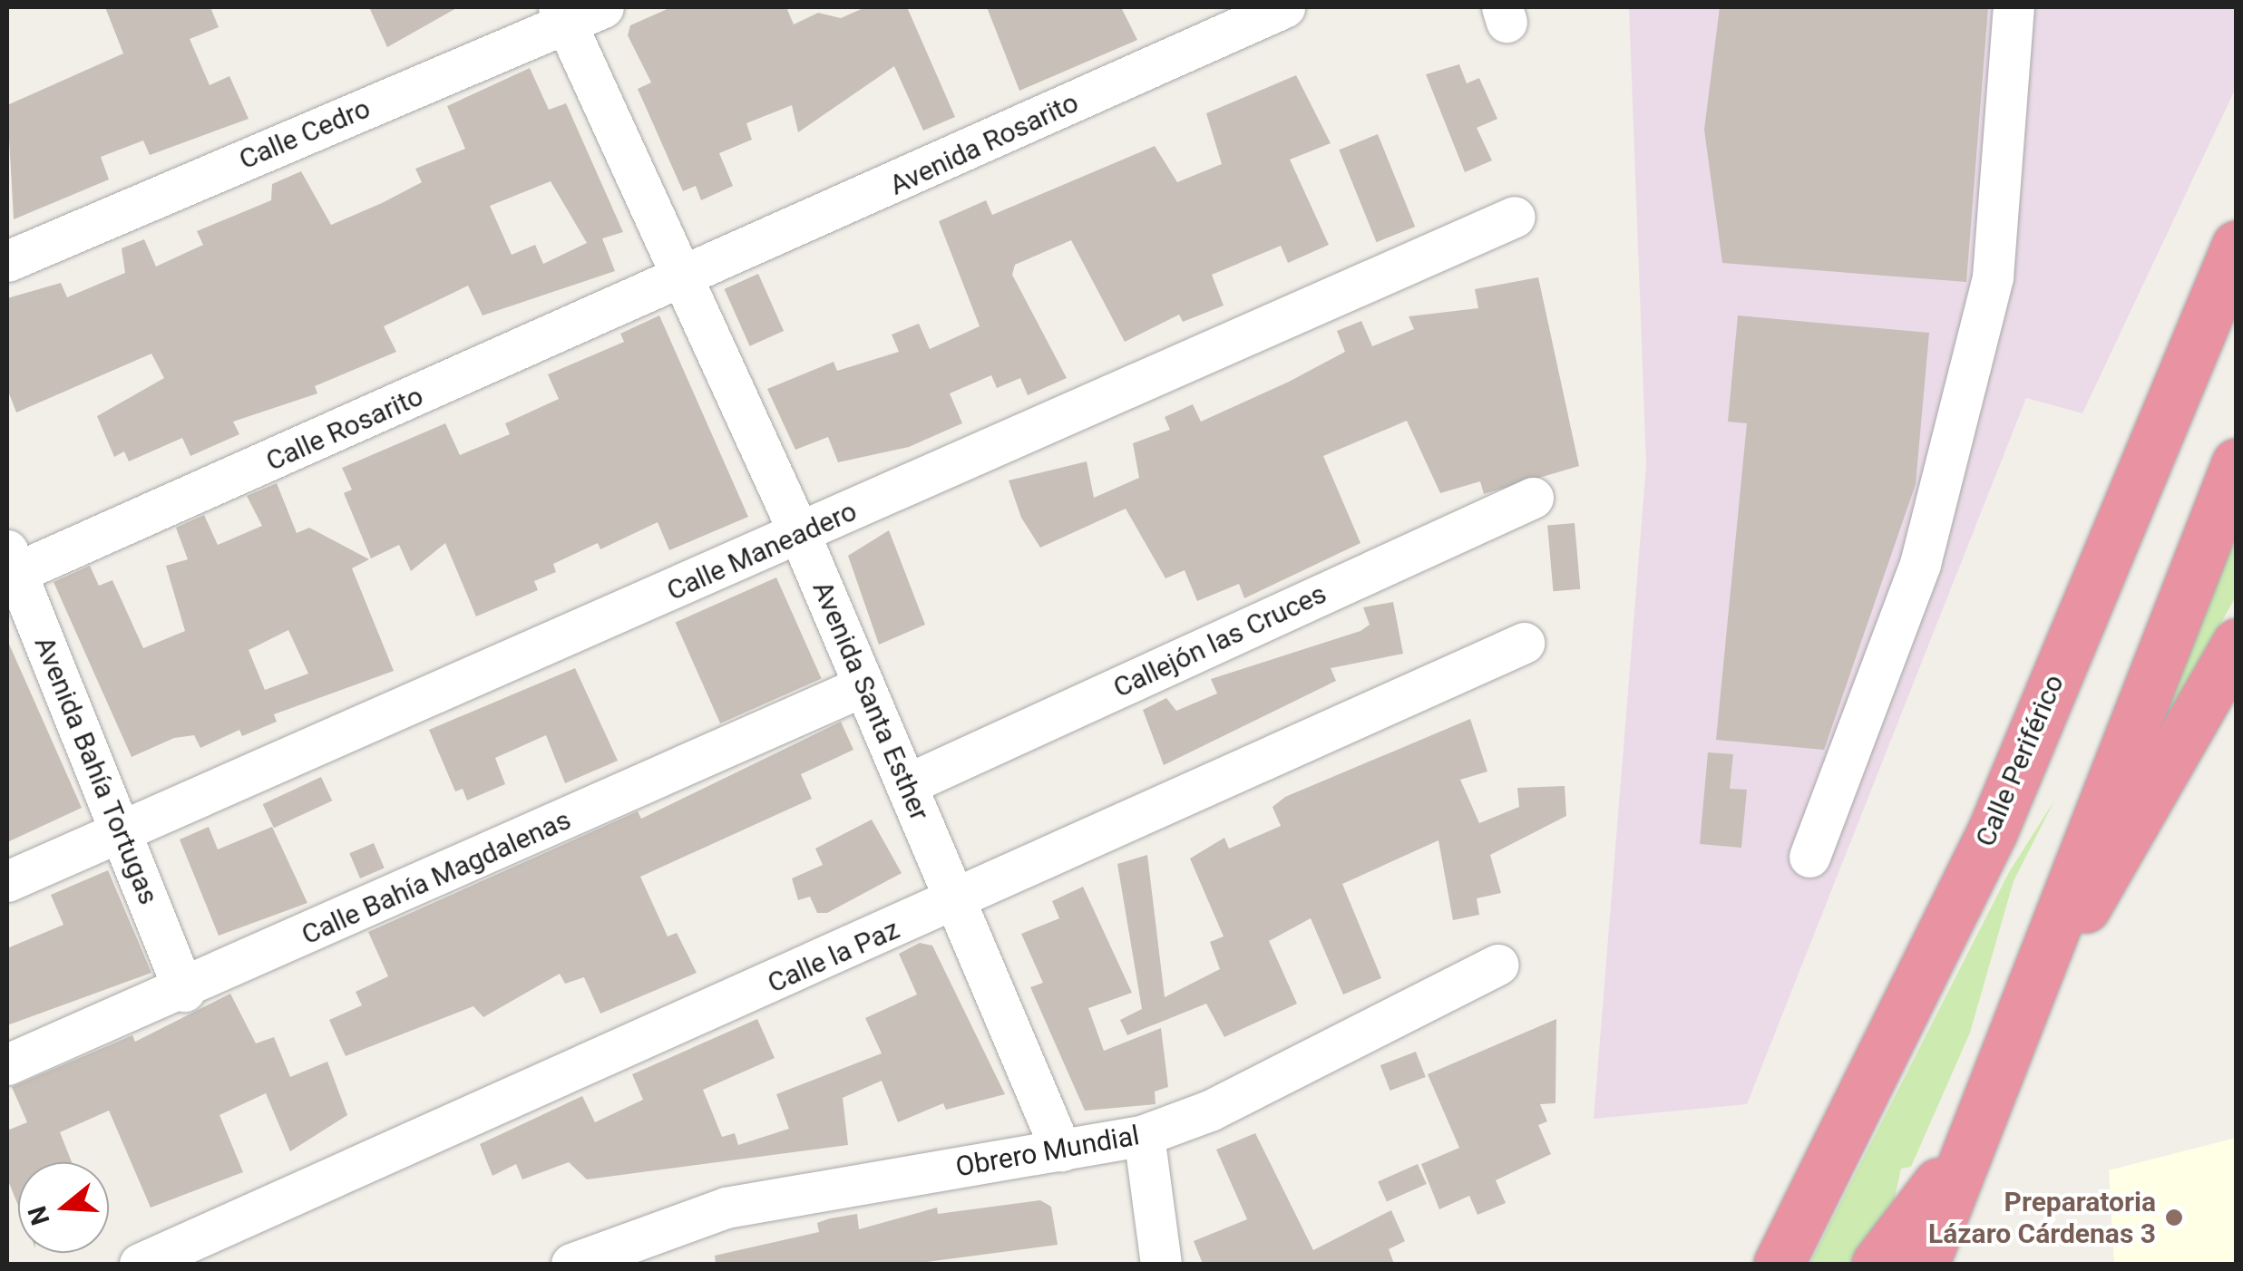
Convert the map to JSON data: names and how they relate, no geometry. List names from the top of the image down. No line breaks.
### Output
{"streets":{"highway":["Calle Periférico"],"street":["Calle Cedro","Avenida Rosarito","Calle Rosarito","Calle Maneadero","Callejón las Cruces","Avenida Santa Esther","Avenida Bahía Tortugas","Calle Bahía Magdalenas","Calle la Paz","Obrero Mundial"]},"crossings":[["Calle Cedro","Avenida Santa Esther"],["Avenida Rosarito","Calle Rosarito"],["Avenida Rosarito","Avenida Santa Esther"],["Calle Rosarito","Avenida Santa Esther"],["Calle Rosarito","Avenida Bahía Tortugas"],["Calle Maneadero","Avenida Santa Esther"],["Calle Maneadero","Avenida Bahía Tortugas"],["Callejón las Cruces","Avenida Santa Esther"],["Avenida Santa Esther","Calle Bahía Magdalenas"],["Avenida Santa Esther","Calle la Paz"],["Avenida Santa Esther","Obrero Mundial"],["Avenida Bahía Tortugas","Calle Bahía Magdalenas"]],"places":["Preparatoria Lázaro Cárdenas 3"],"north":"left"}
